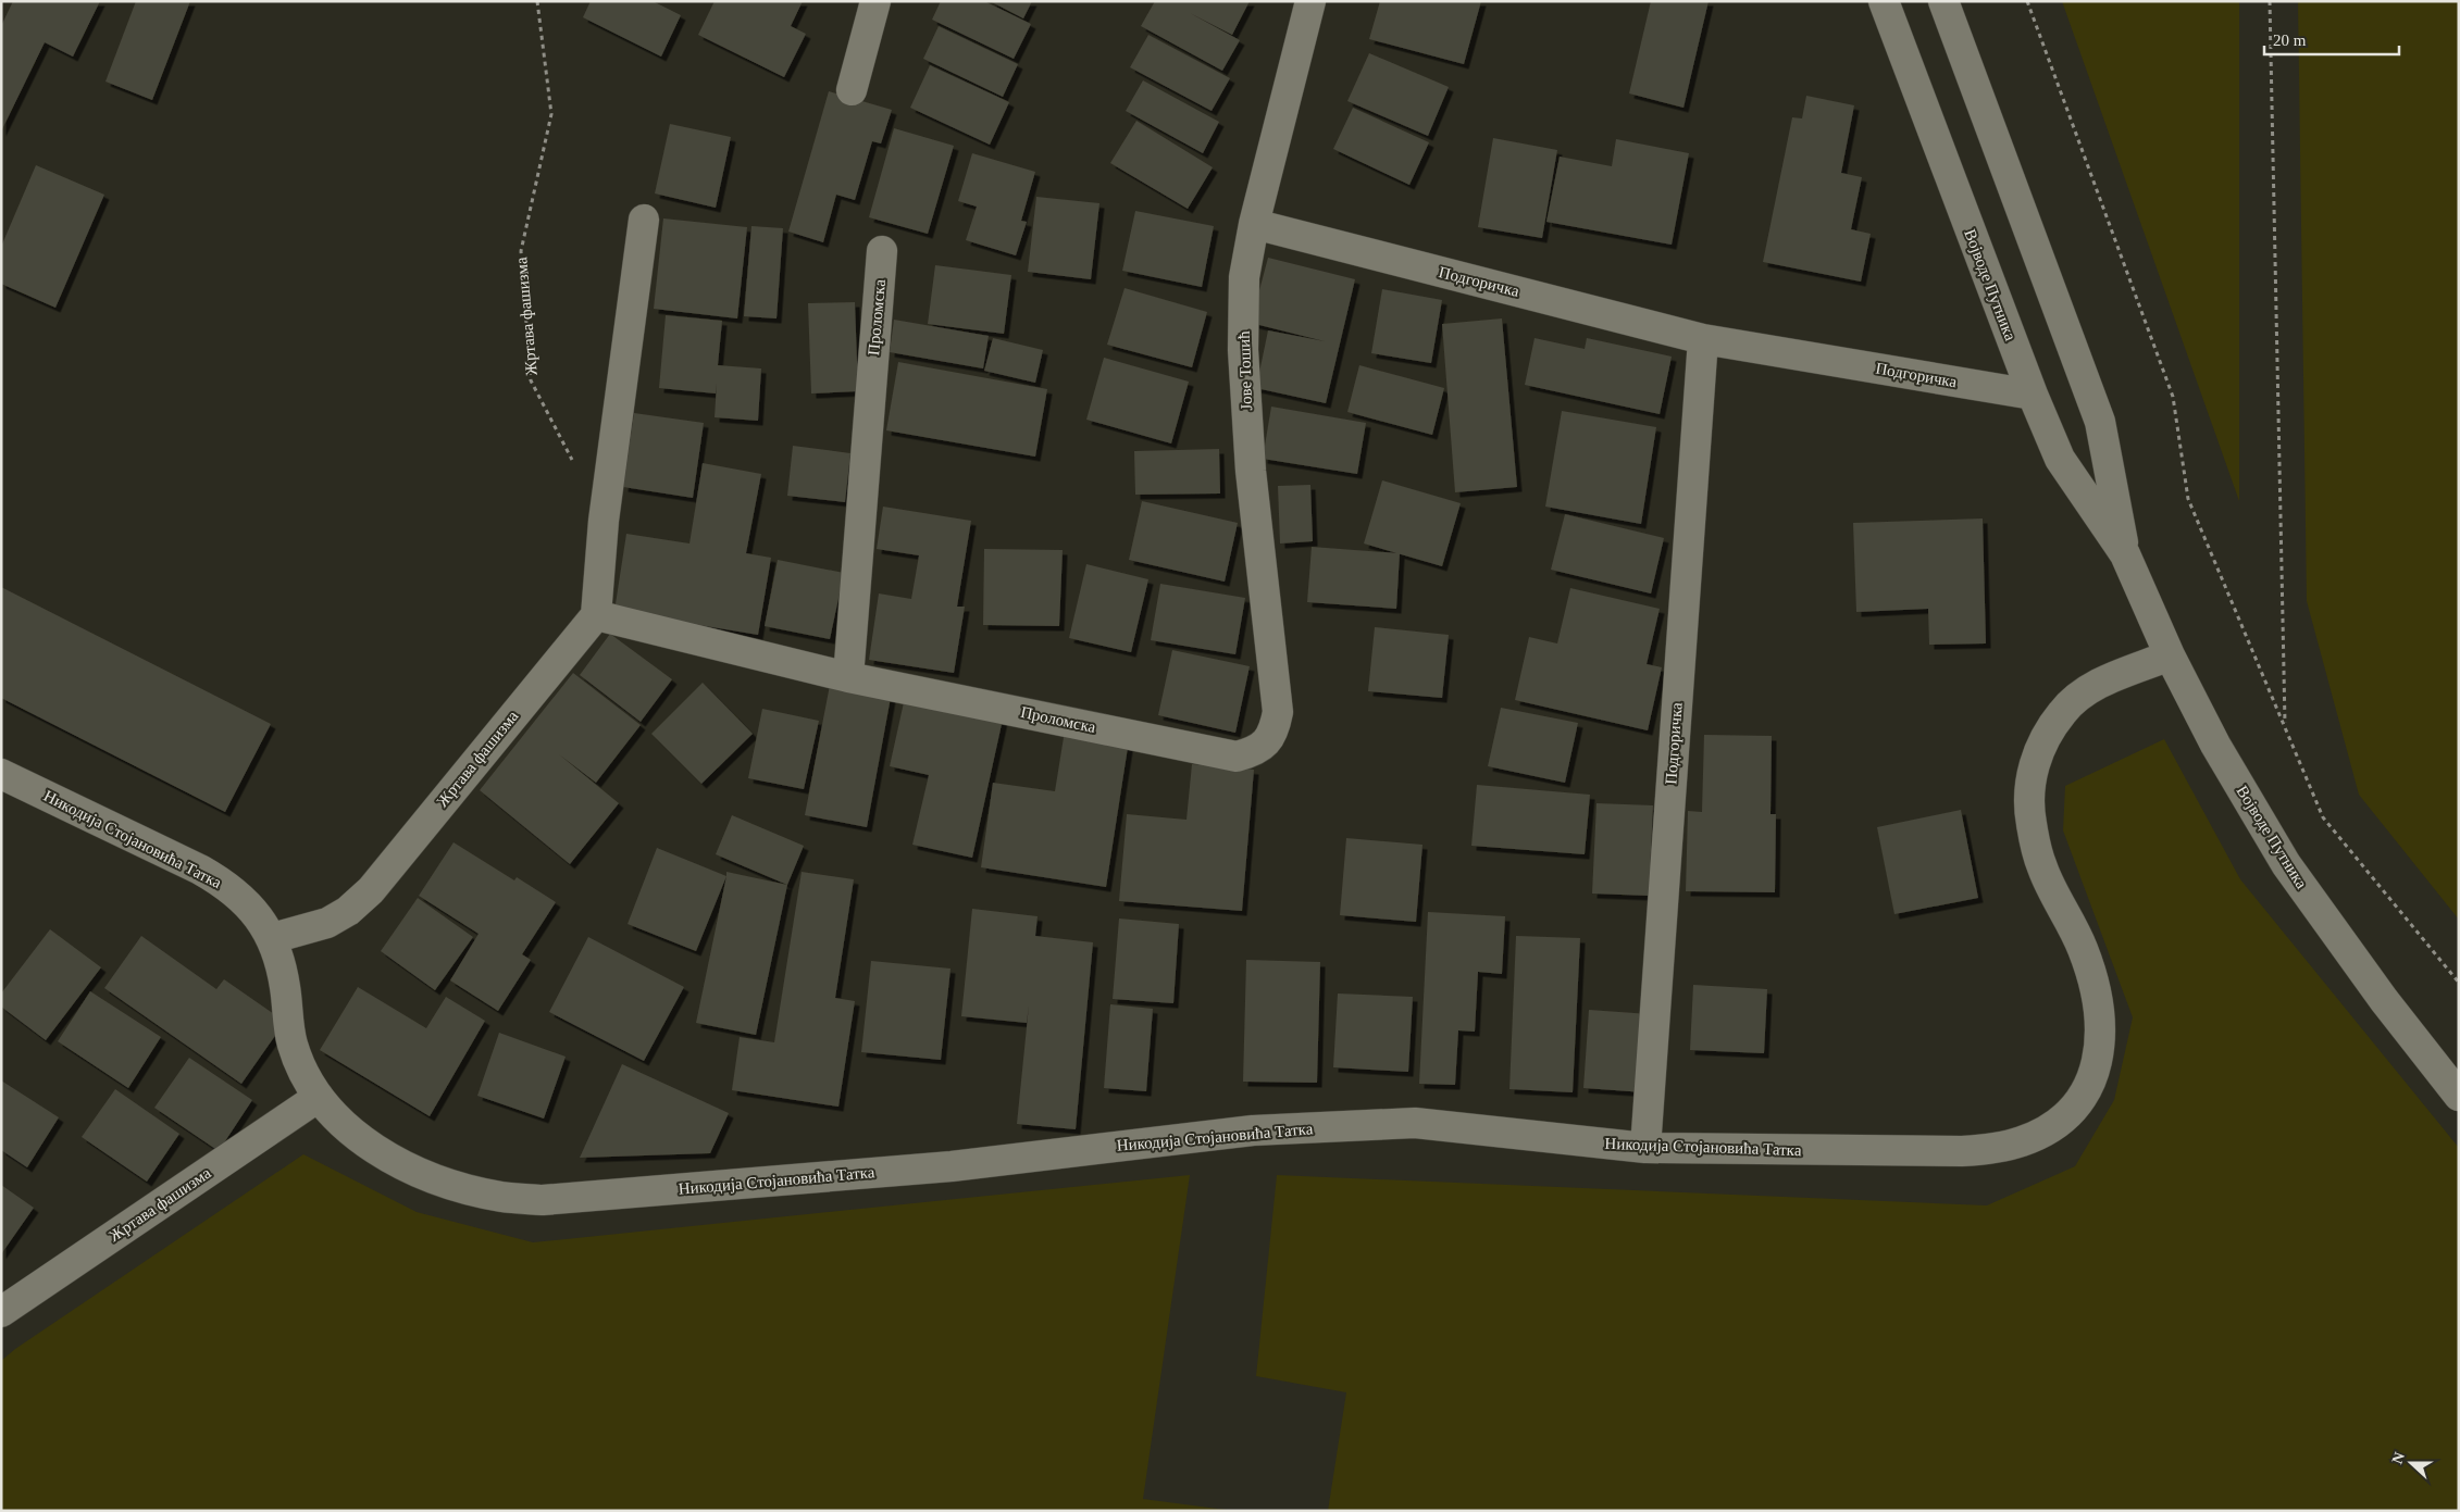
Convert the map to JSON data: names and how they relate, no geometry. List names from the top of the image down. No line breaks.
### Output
{"streets":{"street":["Подгоричка","Војводе Путника","Жртава фашизма","Проломска","Јове Тошић","Никодија Стојановића Татка"]},"crossings":[["Подгоричка","Војводе Путника"],["Подгоричка","Јове Тошић"],["Подгоричка","Никодија Стојановића Татка"],["Војводе Путника","Никодија Стојановића Татка"],["Жртава фашизма","Проломска"],["Жртава фашизма","Никодија Стојановића Татка"],["Проломска","Јове Тошић"]],"scale_bar":"20 m","north":"left"}
